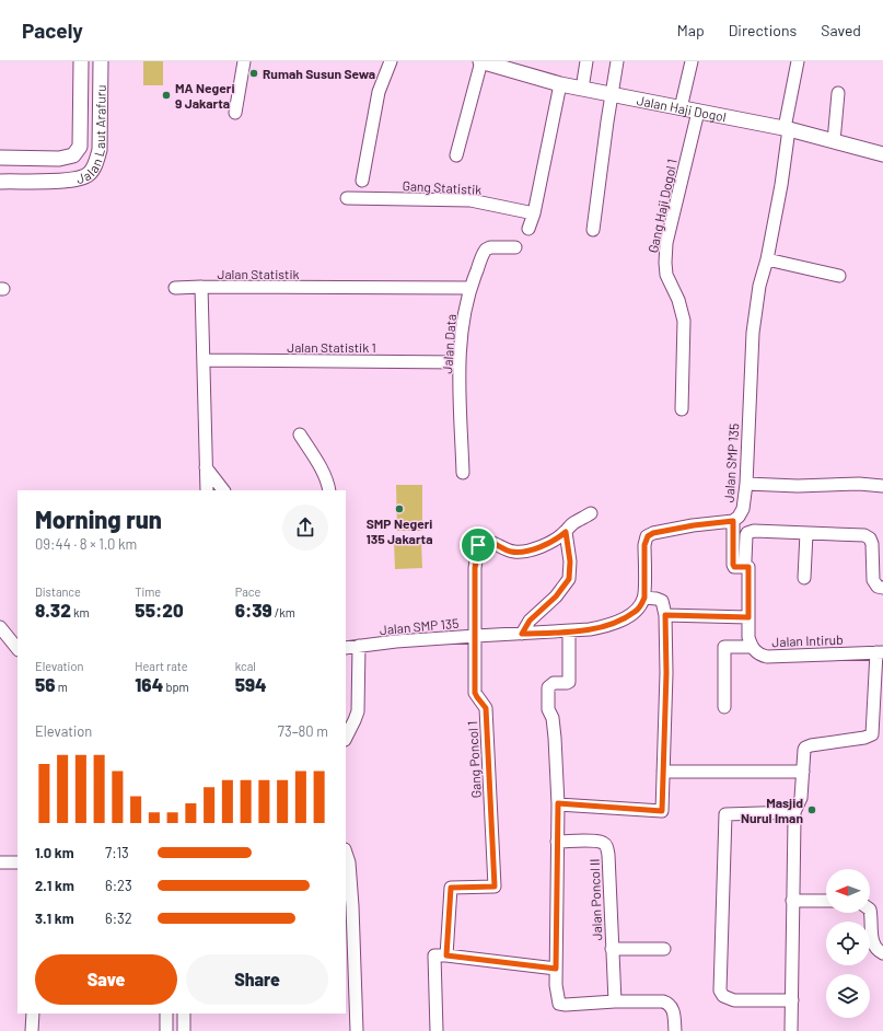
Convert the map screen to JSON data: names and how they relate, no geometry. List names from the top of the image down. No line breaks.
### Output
{"streets":{"street":["Jalan Haji Dogol","Jalan Laut Arafuru","Gang Statistik","Gang Haji Dogol 1","Jalan Statistik","Jalan Data","Jalan Statistik 1","Jalan SMP 135","Jalan Intirub","Gang Poncol 1","Jalan Poncol II"]},"crossings":[["Jalan Haji Dogol","Gang Haji Dogol 1"],["Jalan Haji Dogol","Jalan SMP 135"],["Jalan Statistik","Jalan Data"],["Jalan Statistik","Jalan Statistik 1"],["Jalan Data","Jalan Statistik 1"],["Jalan SMP 135","Gang Poncol 1"]],"places":["Rumah Susun Sewa","MA Negeri 9 Jakarta","SMP Negeri 135 Jakarta","Masjid Nurul Iman"],"north":"left","page":{"header":"Pacely","nav":["Map","Directions","Saved"],"heading":["Morning run","09:44 · 8 × 1.0 km"],"stats":[["Distance","8.32 km"],["Time","55:20"],["Pace","6:39 /km"],["Elevation","56 m"],["Heart rate","164 bpm"],["kcal","594"]],"chart":["Elevation","73–80 m"],"list":[{"name":"1.0 km","note":"7:13"},{"name":"2.1 km","note":"6:23"},{"name":"3.1 km","note":"6:32"}],"buttons":["Save","Share"]}}
